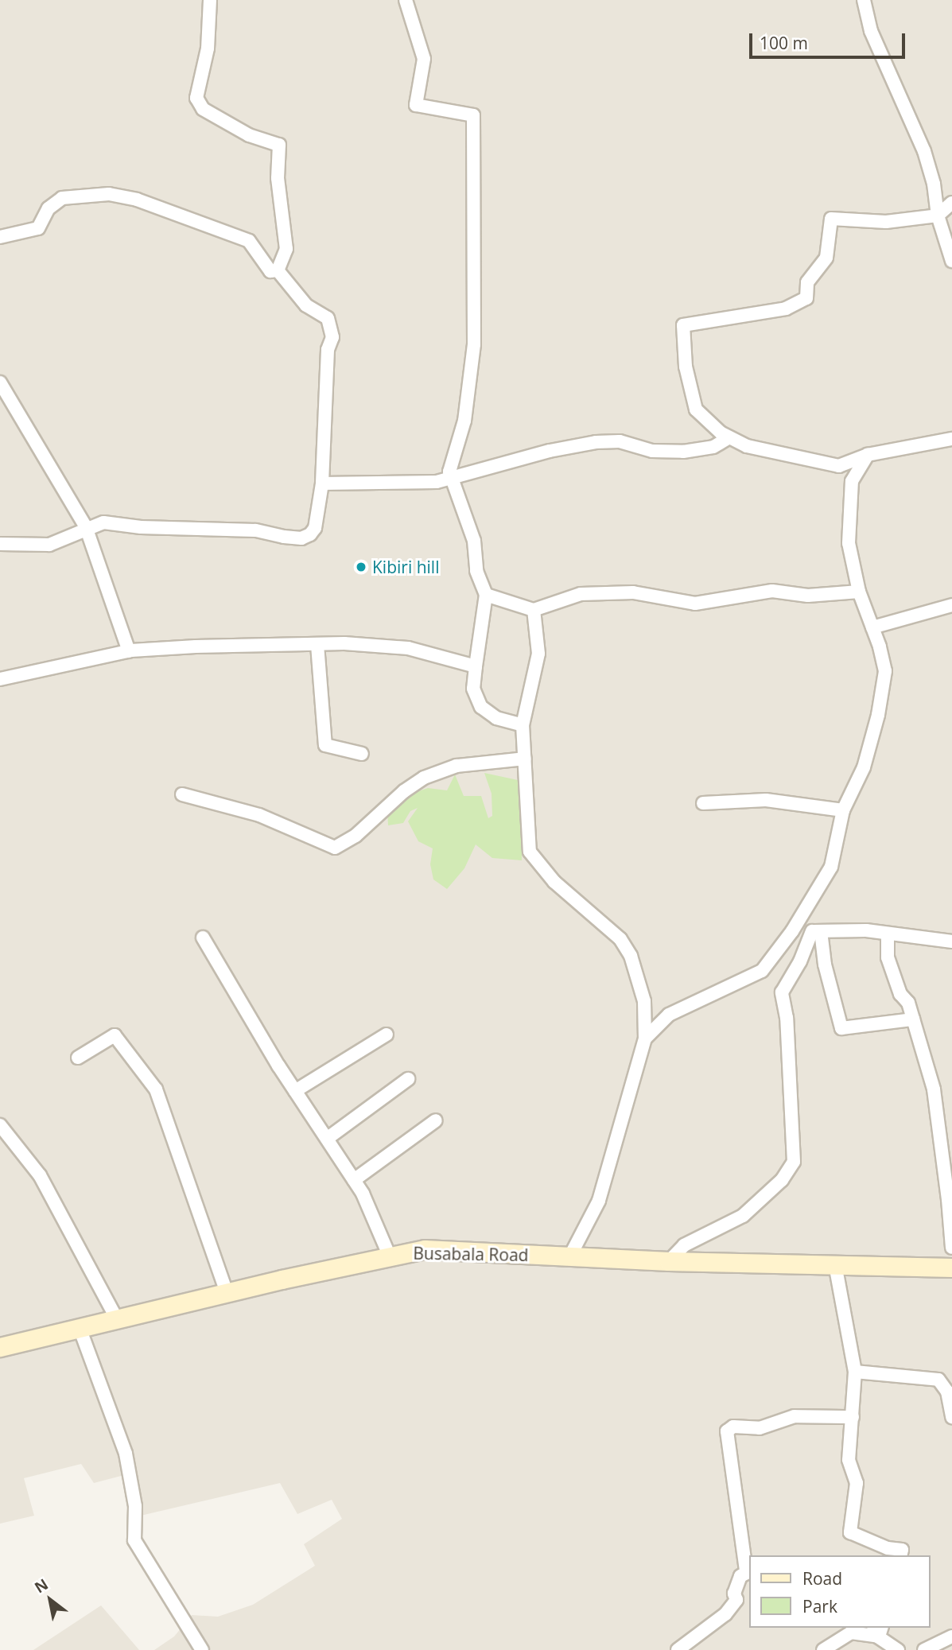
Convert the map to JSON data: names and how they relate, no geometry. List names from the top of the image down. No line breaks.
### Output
{"streets":{"street":["Busabala Road"]},"places":["Kibiri hill"],"legend":["Road","Park"],"scale_bar":"100 m","north":"top left"}
